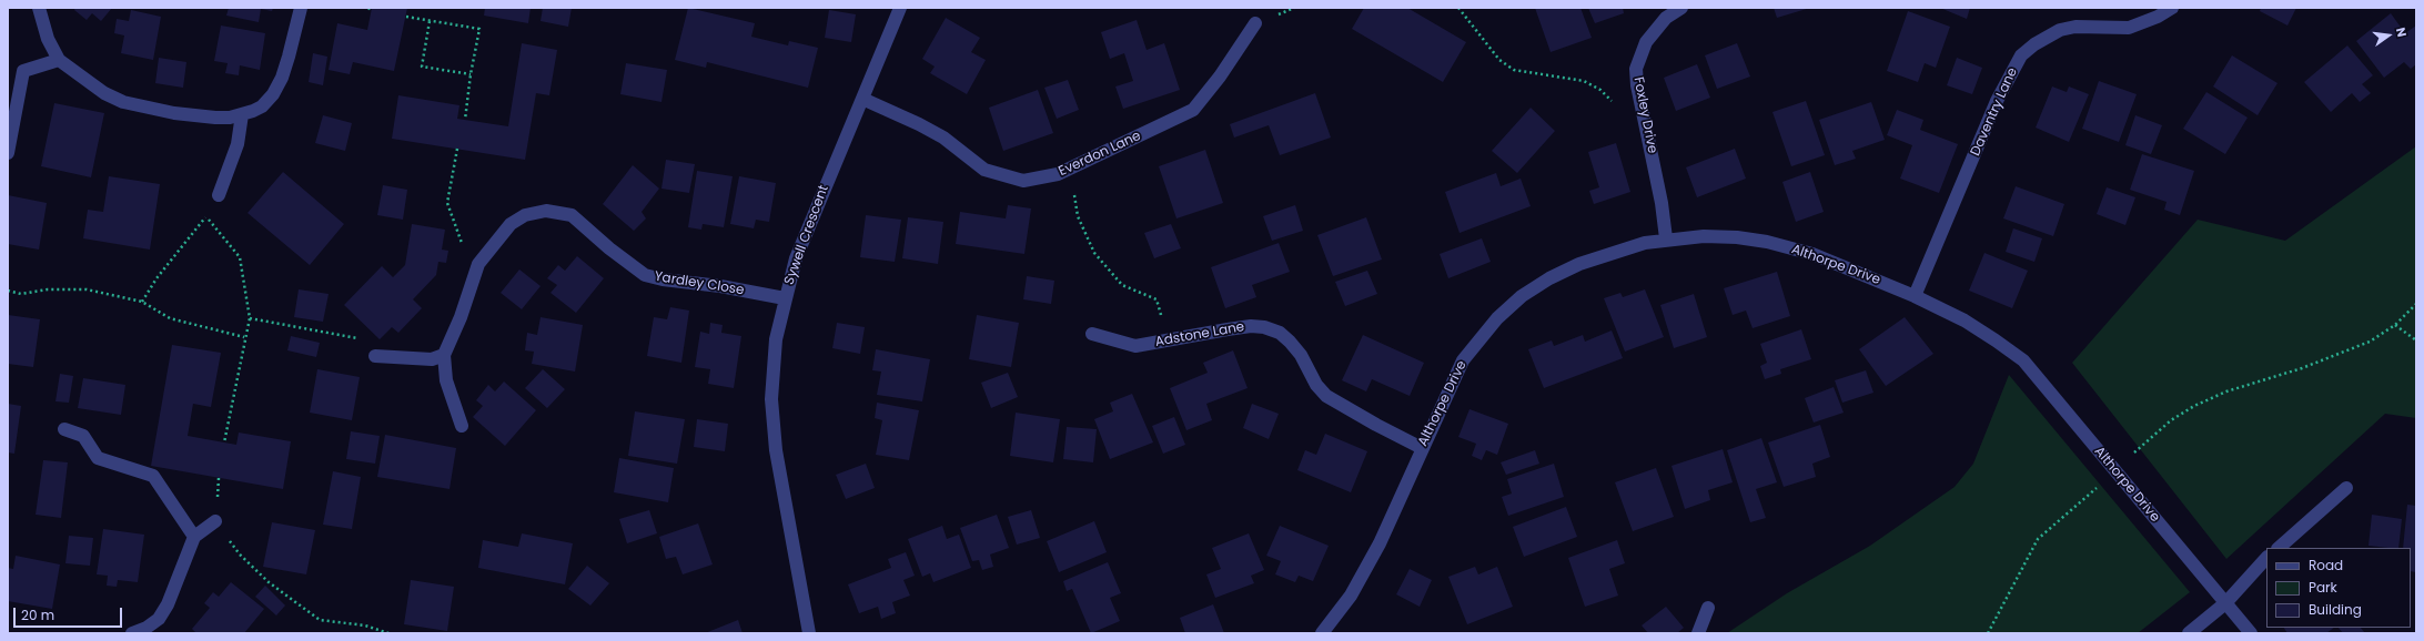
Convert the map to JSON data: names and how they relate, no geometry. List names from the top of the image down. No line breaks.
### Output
{"streets":{"street":["Daventry Lane","Foxley Drive","Everdon Lane","Sywell Crescent","Althorpe Drive","Yardley Close","Adstone Lane"]},"crossings":[["Daventry Lane","Althorpe Drive"],["Foxley Drive","Althorpe Drive"],["Everdon Lane","Sywell Crescent"],["Sywell Crescent","Yardley Close"],["Althorpe Drive","Adstone Lane"]],"legend":["Road","Park","Building"],"scale_bar":"20 m","north":"right"}
